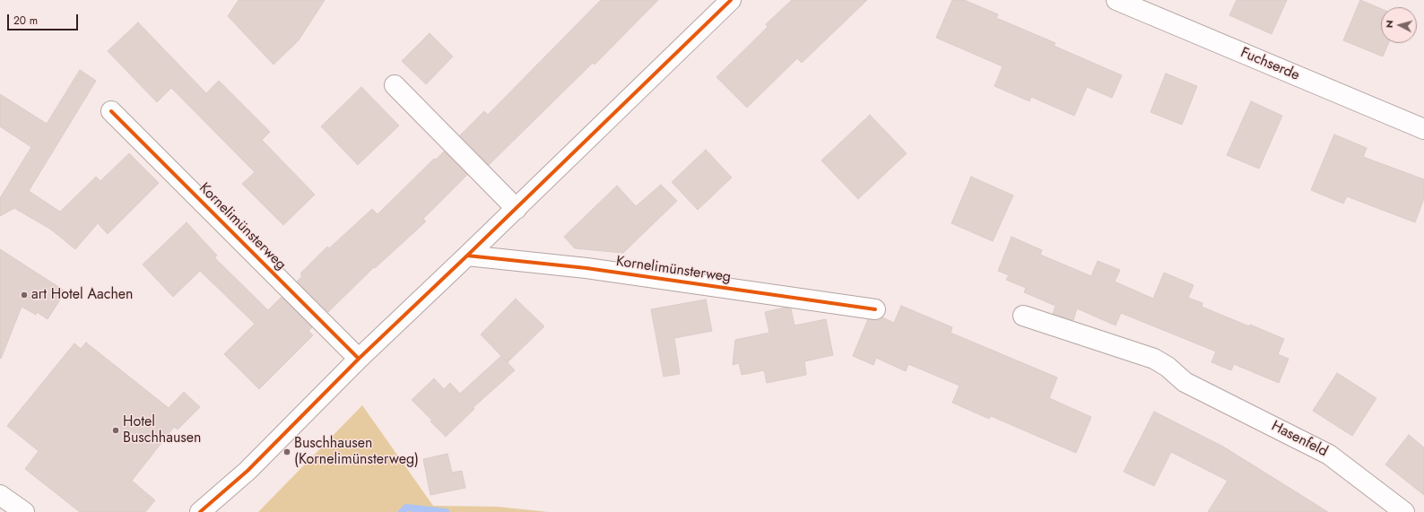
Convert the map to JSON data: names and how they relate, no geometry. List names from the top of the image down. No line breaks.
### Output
{"streets":{"street":["Fuchserde","Kornelimünsterweg","Hasenfeld"]},"places":["art Hotel Aachen","Hotel Buschhausen","Buschhausen (Kornelimünsterweg)"],"scale_bar":"20 m","north":"left"}
